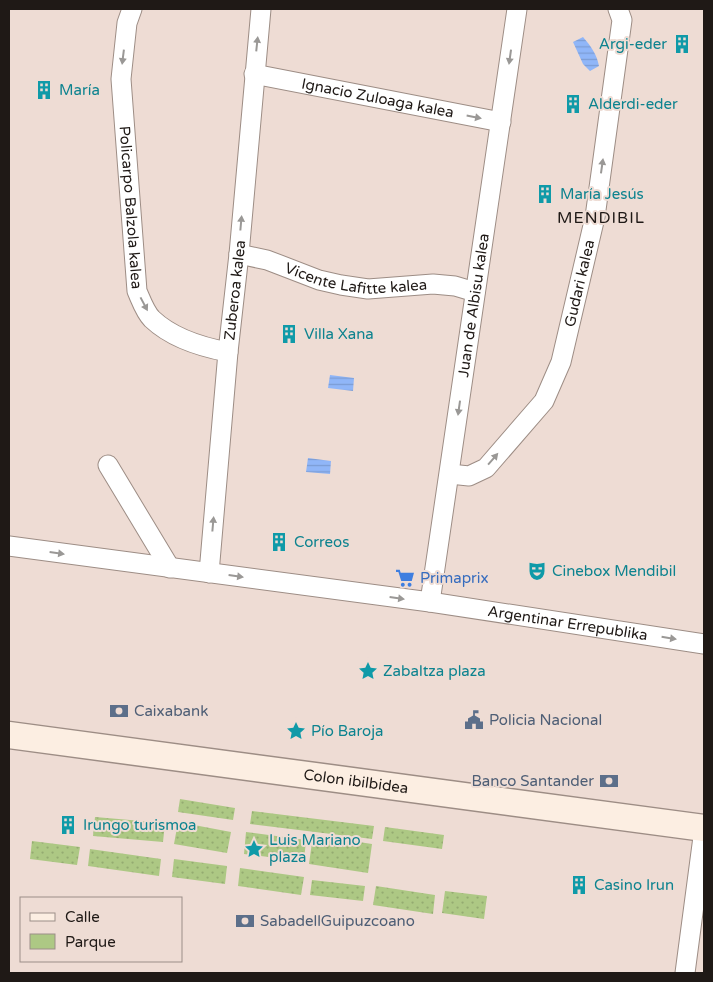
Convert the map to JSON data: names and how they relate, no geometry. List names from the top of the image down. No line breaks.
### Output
{"streets":{"main road":["Colon ibilbidea"],"street":["Ignacio Zuloaga kalea","Policarpo Balzola kalea","Vicente Lafitte kalea","Gudari kalea","Zuberoa kalea","Juan de Albisu kalea","Argentinar Errepublika"]},"crossings":[["Ignacio Zuloaga kalea","Zuberoa kalea"],["Ignacio Zuloaga kalea","Juan de Albisu kalea"],["Policarpo Balzola kalea","Zuberoa kalea"],["Vicente Lafitte kalea","Zuberoa kalea"],["Vicente Lafitte kalea","Juan de Albisu kalea"],["Gudari kalea","Juan de Albisu kalea"],["Juan de Albisu kalea","Argentinar Errepublika"]],"one_way":["Ignacio Zuloaga kalea","Policarpo Balzola kalea","Gudari kalea","Zuberoa kalea","Juan de Albisu kalea","Argentinar Errepublika"],"districts":["MENDIBIL"],"places":{"building":["Argi-eder","María","Alderdi-eder","María Jesús","Villa Xana","Correos","Irungo turismoa","Casino Irun"],"theatre":["Cinebox Mendibil"],"supermarket":["Primaprix"],"place":["Zabaltza plaza","Pío Baroja","Luis Mariano plaza"],"bank":["Caixabank","Banco Santander","SabadellGuipuzcoano"],"public building":["Policia Nacional"]},"legend":["Calle","Parque"]}
